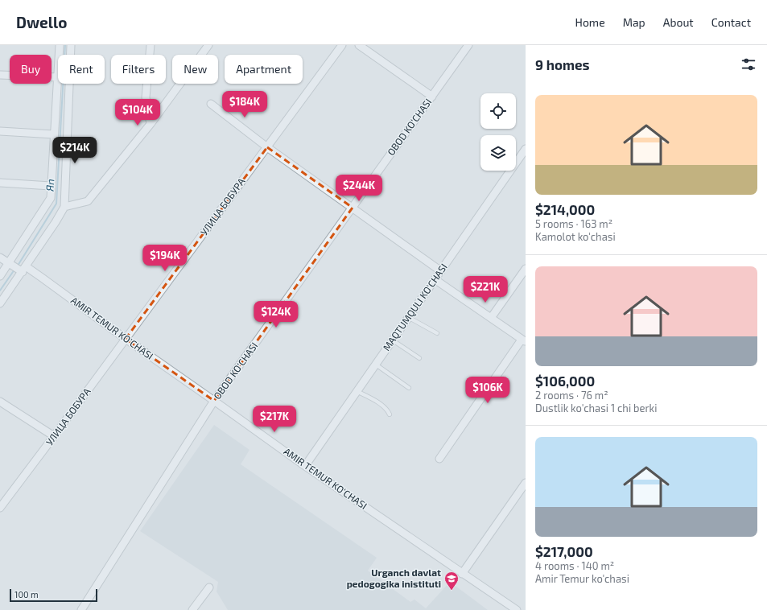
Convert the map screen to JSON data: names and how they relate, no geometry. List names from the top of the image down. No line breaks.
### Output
{"streets":{"street":["OBOD KO'CHASI","УЛИЦА БОБУРА","MAQTUMQULI KO'CHASI","AMIR TEMUR KO'CHASI"]},"crossings":[["OBOD KO'CHASI","AMIR TEMUR KO'CHASI"],["УЛИЦА БОБУРА","AMIR TEMUR KO'CHASI"],["MAQTUMQULI KO'CHASI","AMIR TEMUR KO'CHASI"]],"water":["Яп"],"places":{"school or university":["Urganch davlat pedogogika inistituti"]},"scale_bar":"100 m","page":{"header":"Dwello","nav":["Home","Map","About","Contact"],"heading":"9 homes","chip":["Buy","Rent","Filters","New","Apartment"],"list":[{"name":"$214,000","note":"5 rooms · 163 m² · Kamolot ko'chasi"},{"name":"$106,000","note":"2 rooms · 76 m² · Dustlik ko'chasi 1 chi berki"},{"name":"$217,000","note":"4 rooms · 140 m² · Amir Temur ko'chasi"}],"price":["$184K","$104K","$214K","$244K","$194K","$221K","$124K","$106K","$217K"],"scale":"100 m"}}
